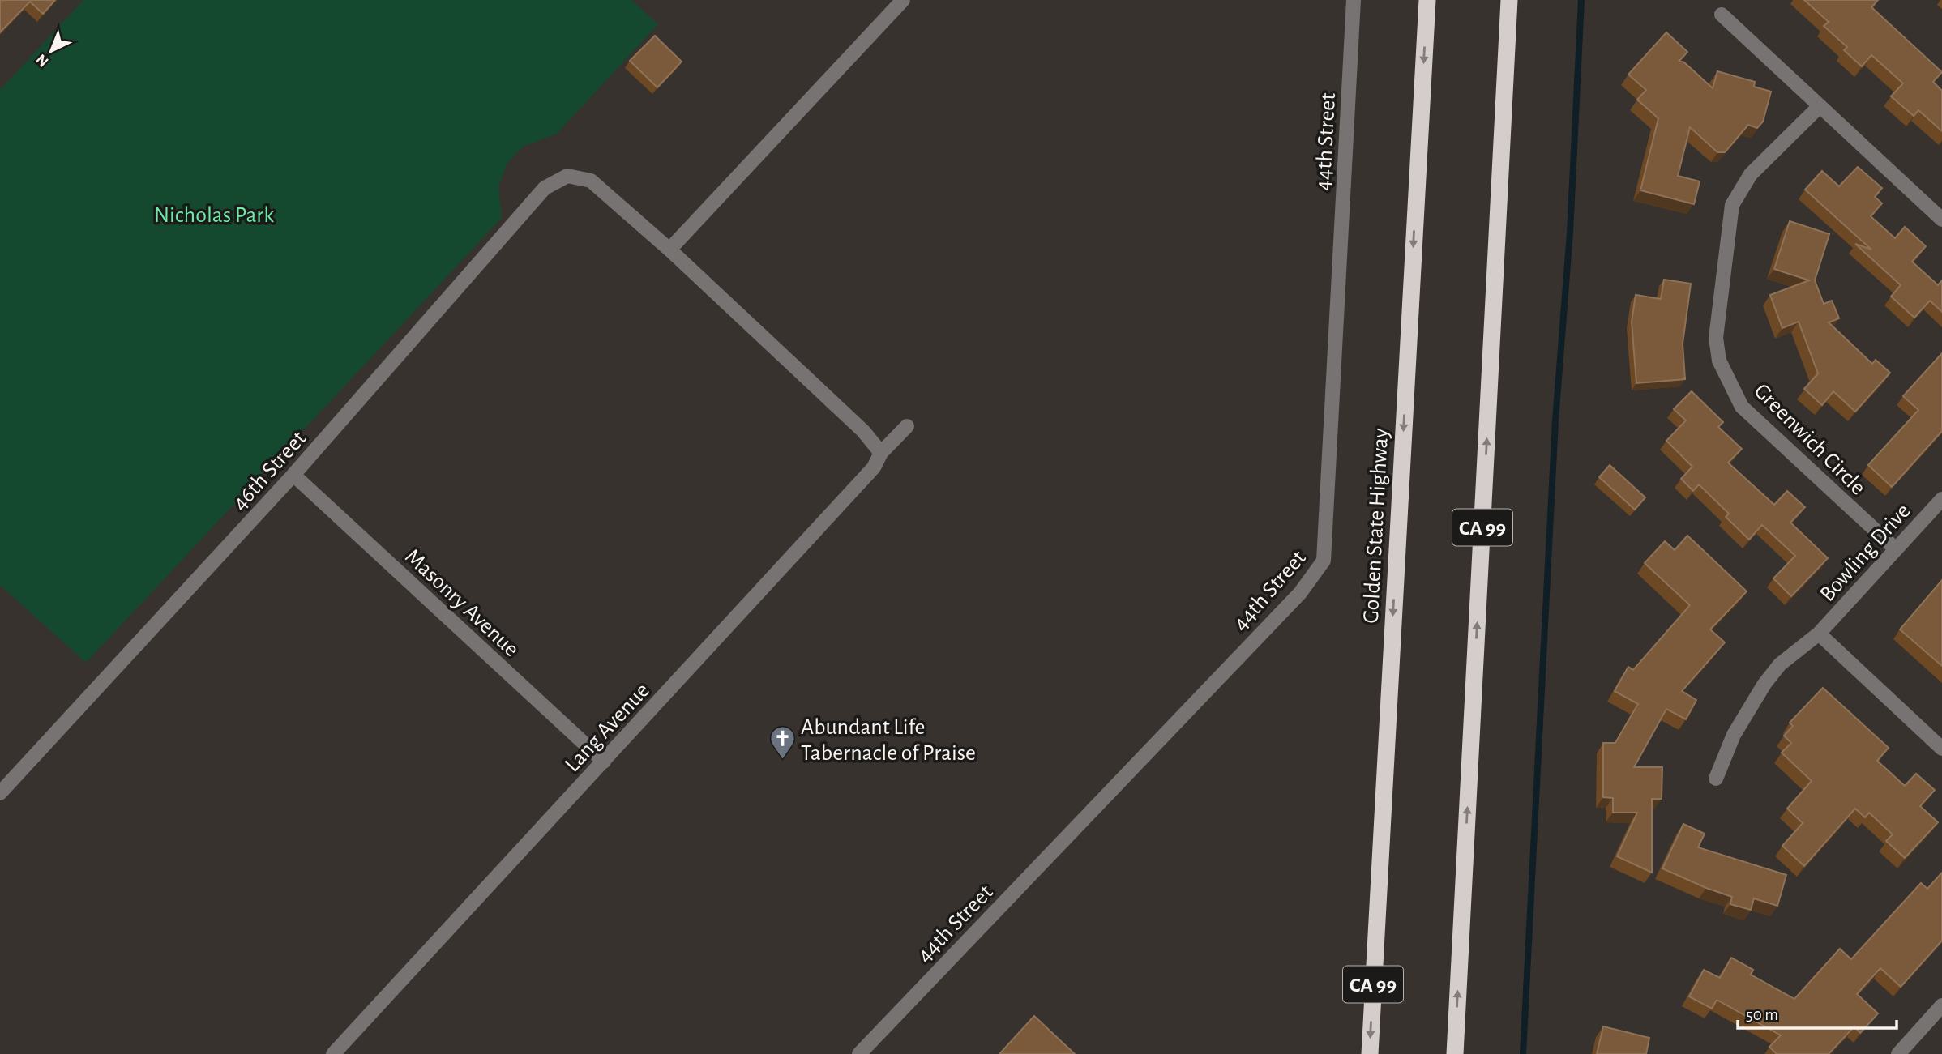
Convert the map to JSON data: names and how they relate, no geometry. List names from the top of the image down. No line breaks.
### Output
{"streets":{"highway":["Golden State Highway","CA 99"],"street":["44th Street","Greenwich Circle","46th Street","Bowling Drive","Masonry Avenue","Lang Avenue"]},"crossings":[["Greenwich Circle","Bowling Drive"],["46th Street","Masonry Avenue"],["Masonry Avenue","Lang Avenue"]],"parks":["Nicholas Park"],"places":{"church":["Abundant Life Tabernacle of Praise"]},"scale_bar":"50 m","north":"bottom left"}
